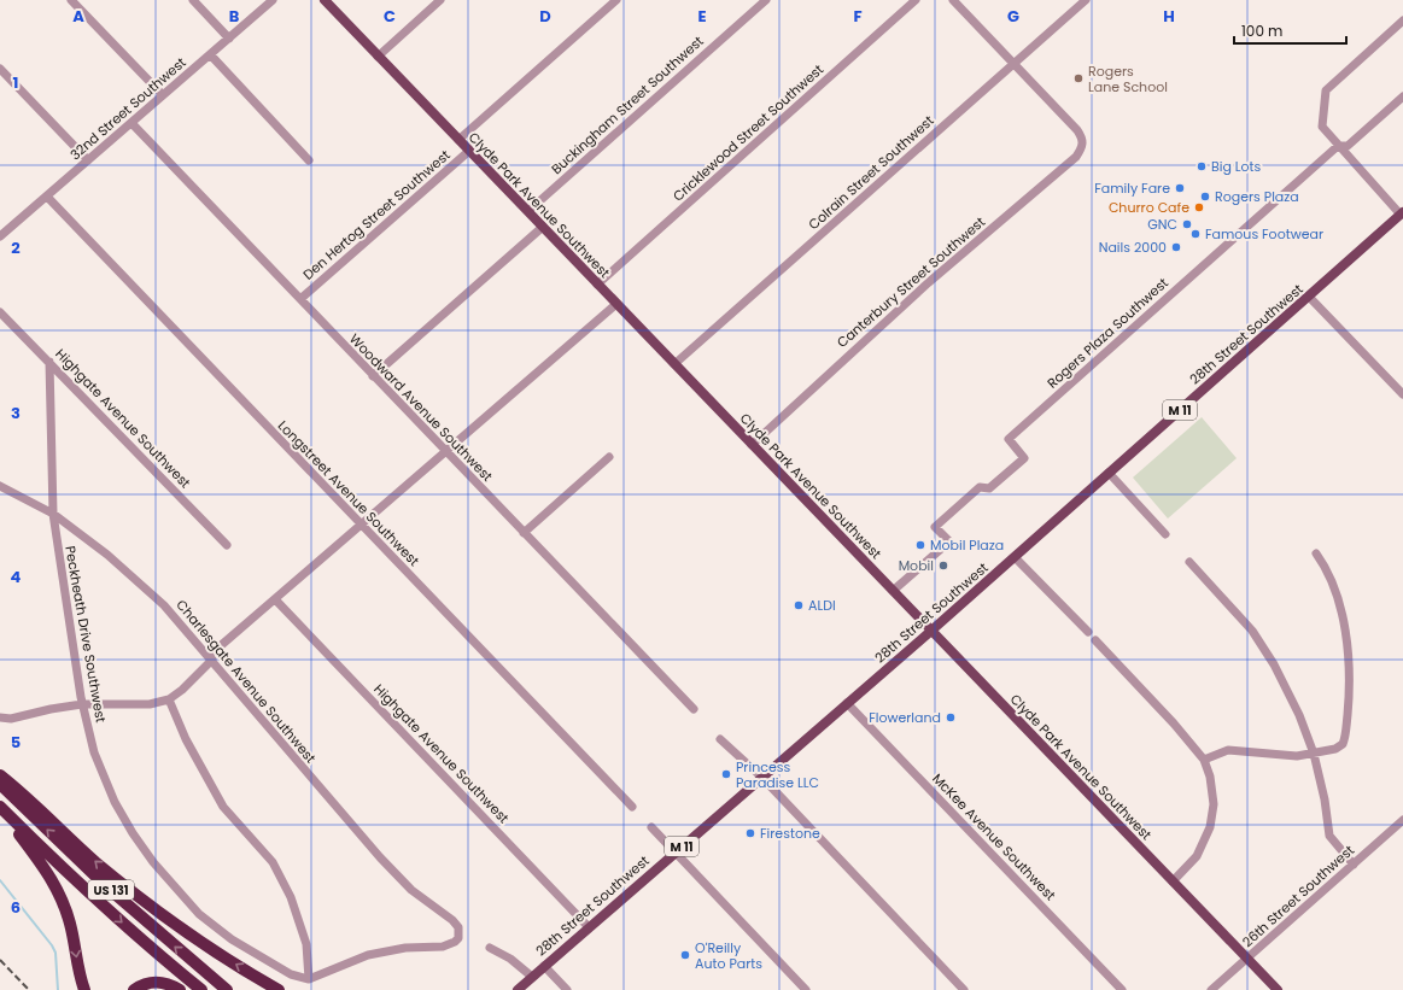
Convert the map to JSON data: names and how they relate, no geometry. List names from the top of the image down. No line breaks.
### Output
{"streets":{"highway":["US 131"],"main road":["Clyde Park Avenue Southwest","28th Street Southwest","M 11"],"street":["Buckingham Street Southwest","32nd Street Southwest","Cricklewood Street Southwest","Colrain Street Southwest","Den Hertog Street Southwest","Canterbury Street Southwest","Rogers Plaza Southwest","Woodward Avenue Southwest","Highgate Avenue Southwest","Longstreet Avenue Southwest","Peckheath Drive Southwest","Charlesgate Avenue Southwest","McKee Avenue Southwest","26th Street Southwest"]},"crossings":[["Buckingham Street Southwest","Clyde Park Avenue Southwest"],["32nd Street Southwest","Woodward Avenue Southwest"],["32nd Street Southwest","Longstreet Avenue Southwest"],["Cricklewood Street Southwest","Clyde Park Avenue Southwest"],["Colrain Street Southwest","Clyde Park Avenue Southwest"],["Colrain Street Southwest","Canterbury Street Southwest"],["Clyde Park Avenue Southwest","Den Hertog Street Southwest"],["Clyde Park Avenue Southwest","Canterbury Street Southwest"],["Clyde Park Avenue Southwest","Rogers Plaza Southwest"],["Clyde Park Avenue Southwest","28th Street Southwest"],["Clyde Park Avenue Southwest","26th Street Southwest"],["Den Hertog Street Southwest","Woodward Avenue Southwest"],["28th Street Southwest","Highgate Avenue Southwest"],["28th Street Southwest","McKee Avenue Southwest"],["Highgate Avenue Southwest","Peckheath Drive Southwest"],["Peckheath Drive Southwest","Charlesgate Avenue Southwest"]],"places":["Rogers Lane School","Big Lots","Family Fare","Rogers Plaza","Churro Cafe","GNC","Famous Footwear","Nails 2000","Mobil Plaza","Mobil","ALDI","Flowerland","Princess Paradise LLC","Firestone","O'Reilly Auto Parts"],"scale_bar":"100 m","grid":{"columns":["A","B","C","D","E","F","G","H"],"rows":["1","2","3","4","5","6"]}}
